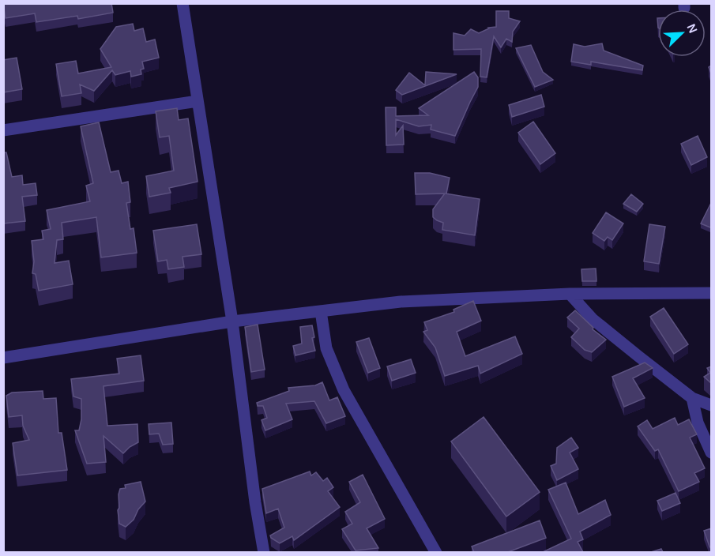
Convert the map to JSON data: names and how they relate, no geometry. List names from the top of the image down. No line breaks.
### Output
{"north":"top right"}
